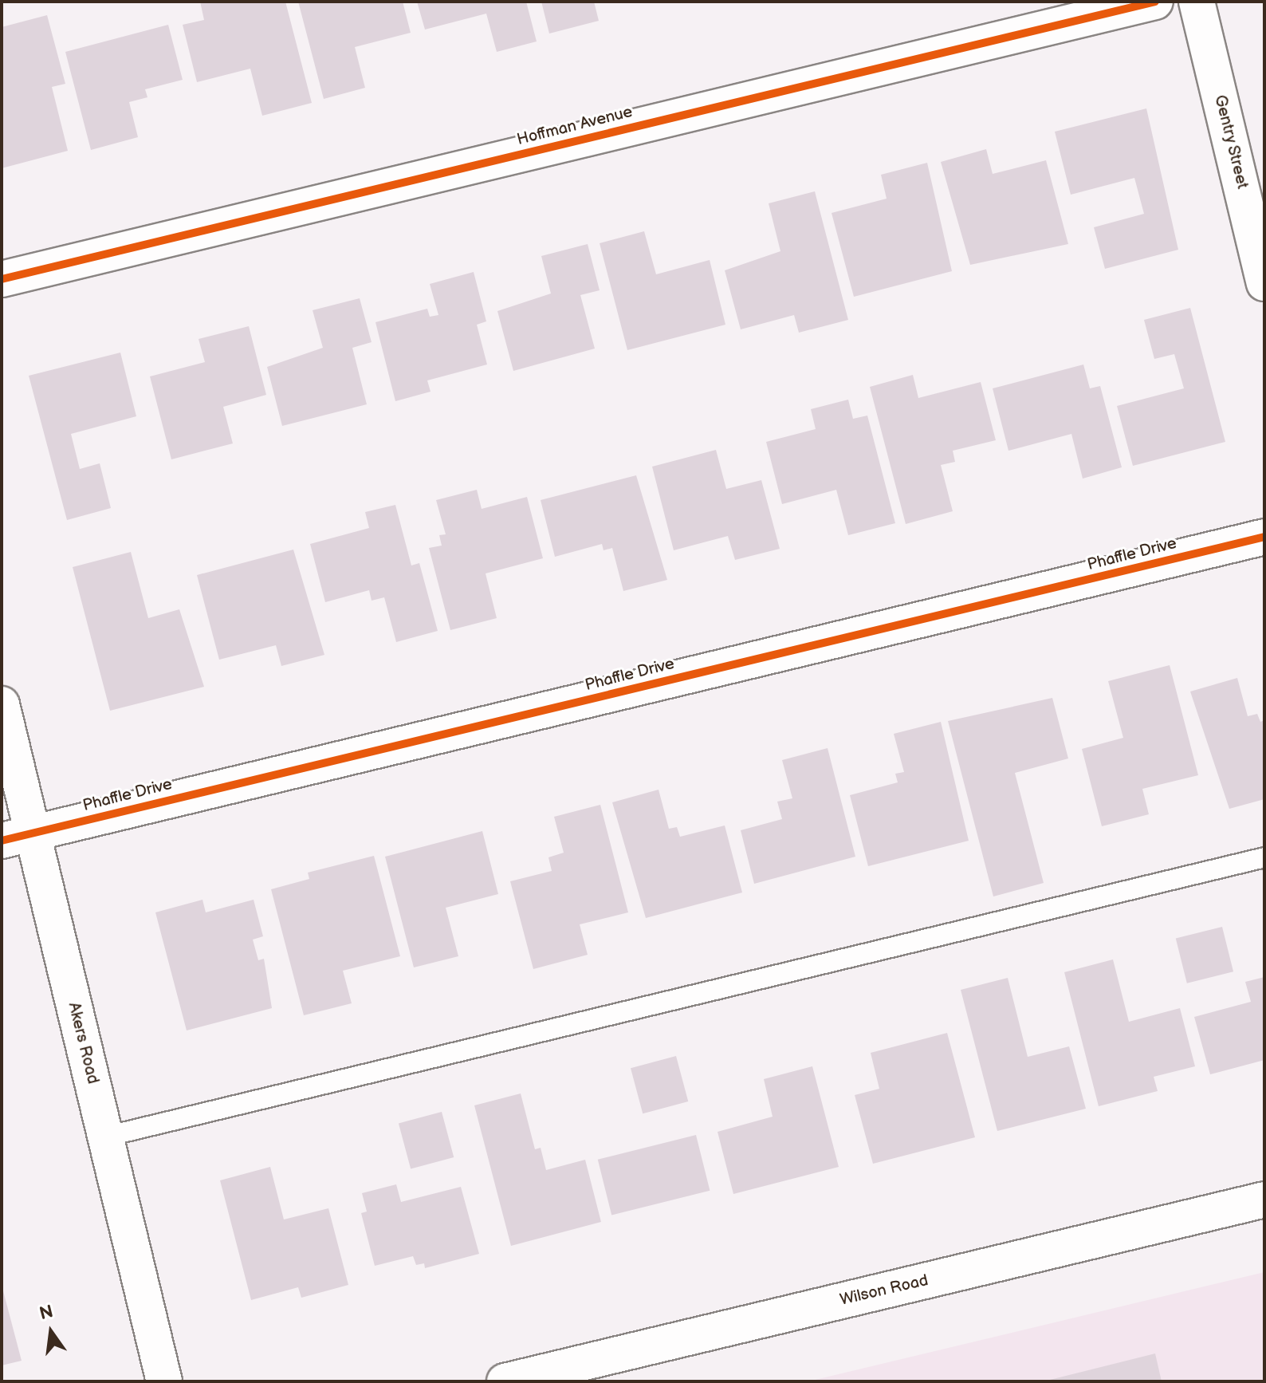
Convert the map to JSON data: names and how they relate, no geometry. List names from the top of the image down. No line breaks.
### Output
{"streets":{"street":["Hoffman Avenue","Gentry Street","Phaffle Drive","Akers Road","Wilson Road"]},"crossings":[["Phaffle Drive","Akers Road"]],"north":"top"}
